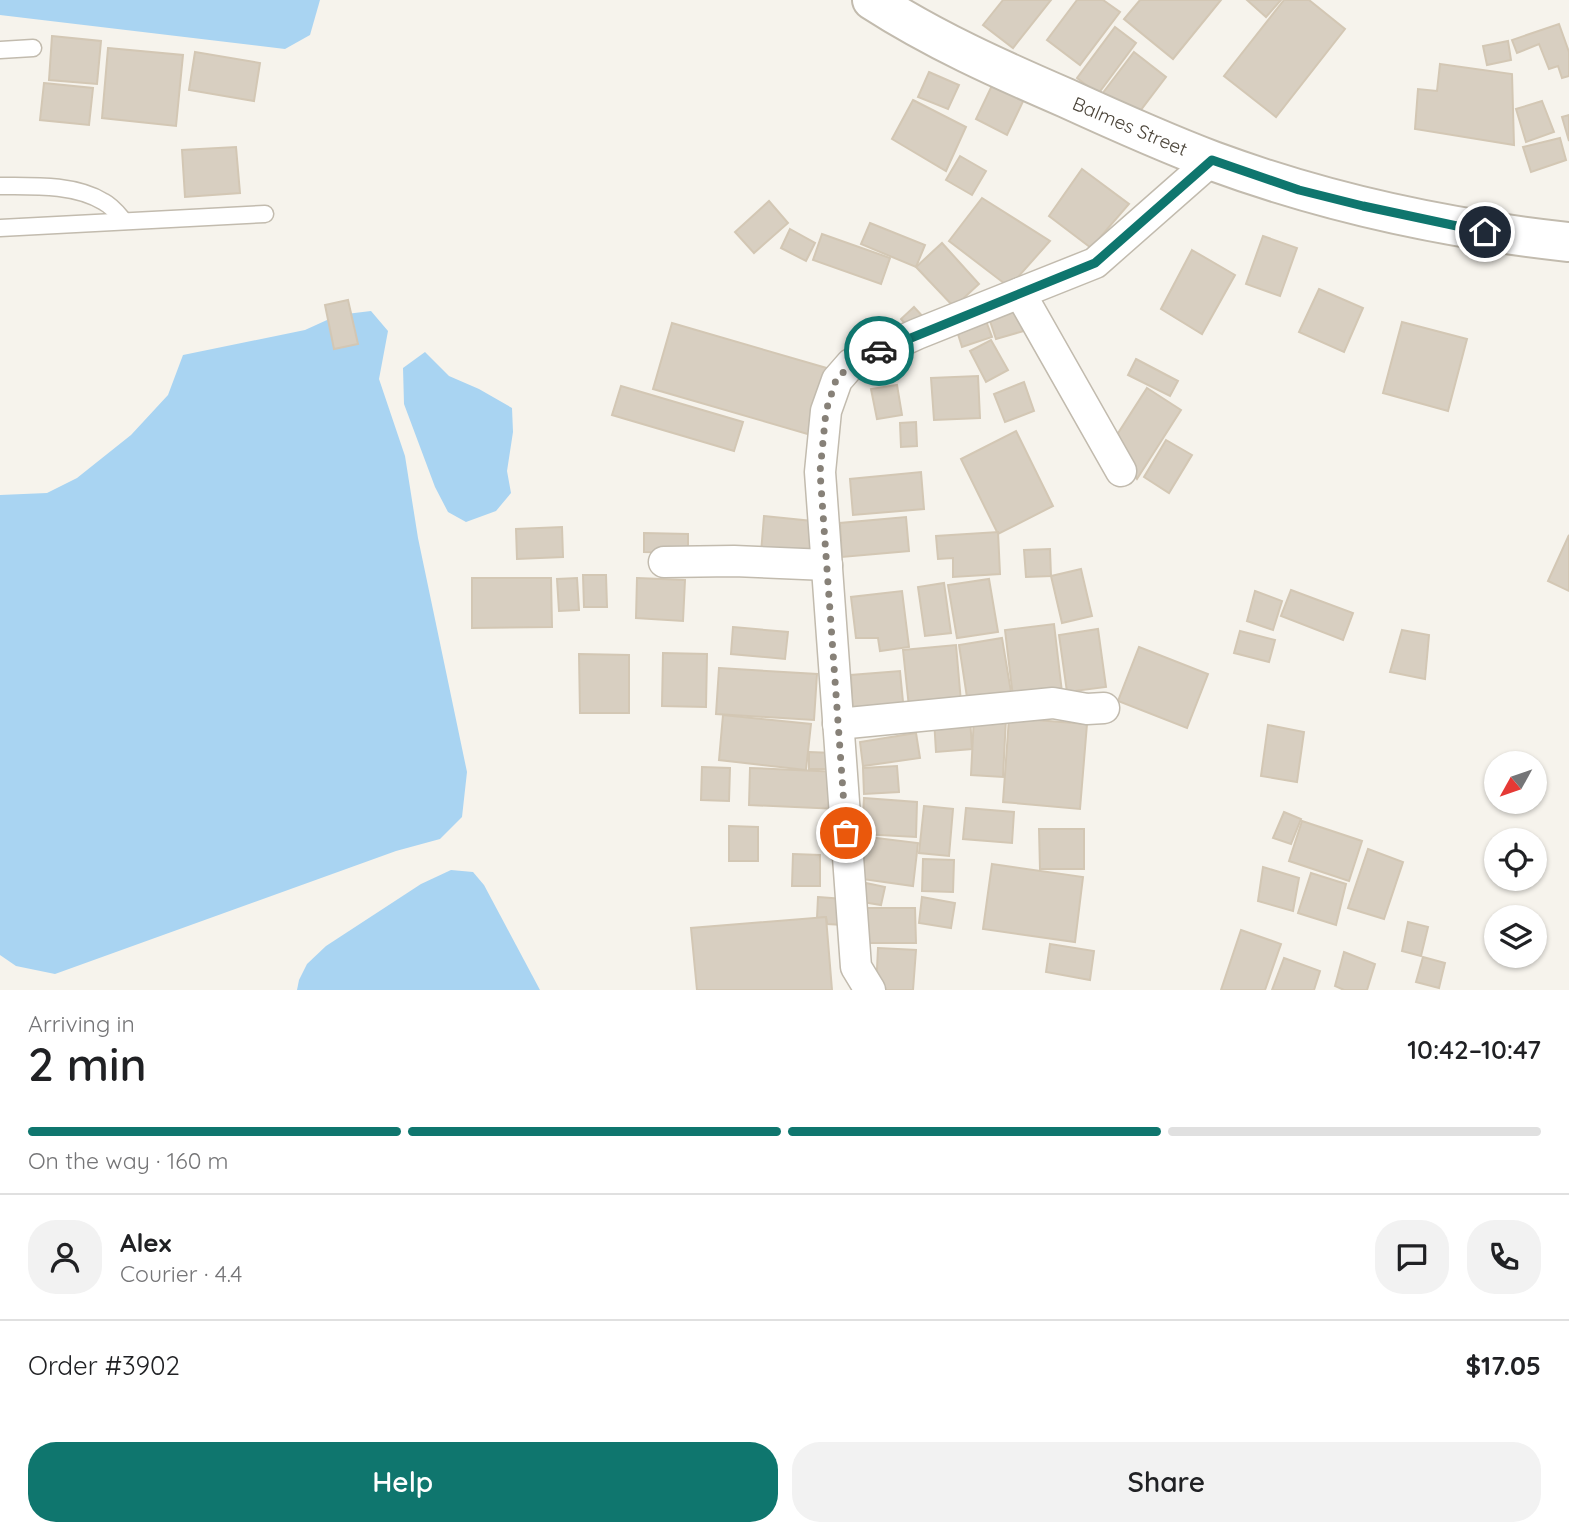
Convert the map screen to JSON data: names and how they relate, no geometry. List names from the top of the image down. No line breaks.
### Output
{"streets":{"street":["Balmes Street"]},"north":"bottom left","page":{"heading":["2 min","Arriving in","10:42–10:47"],"panel":["Alex","Courier · 4.4","Order #3902","$17.05"],"bar":"On the way · 160 m","buttons":["Help","Share"]}}
